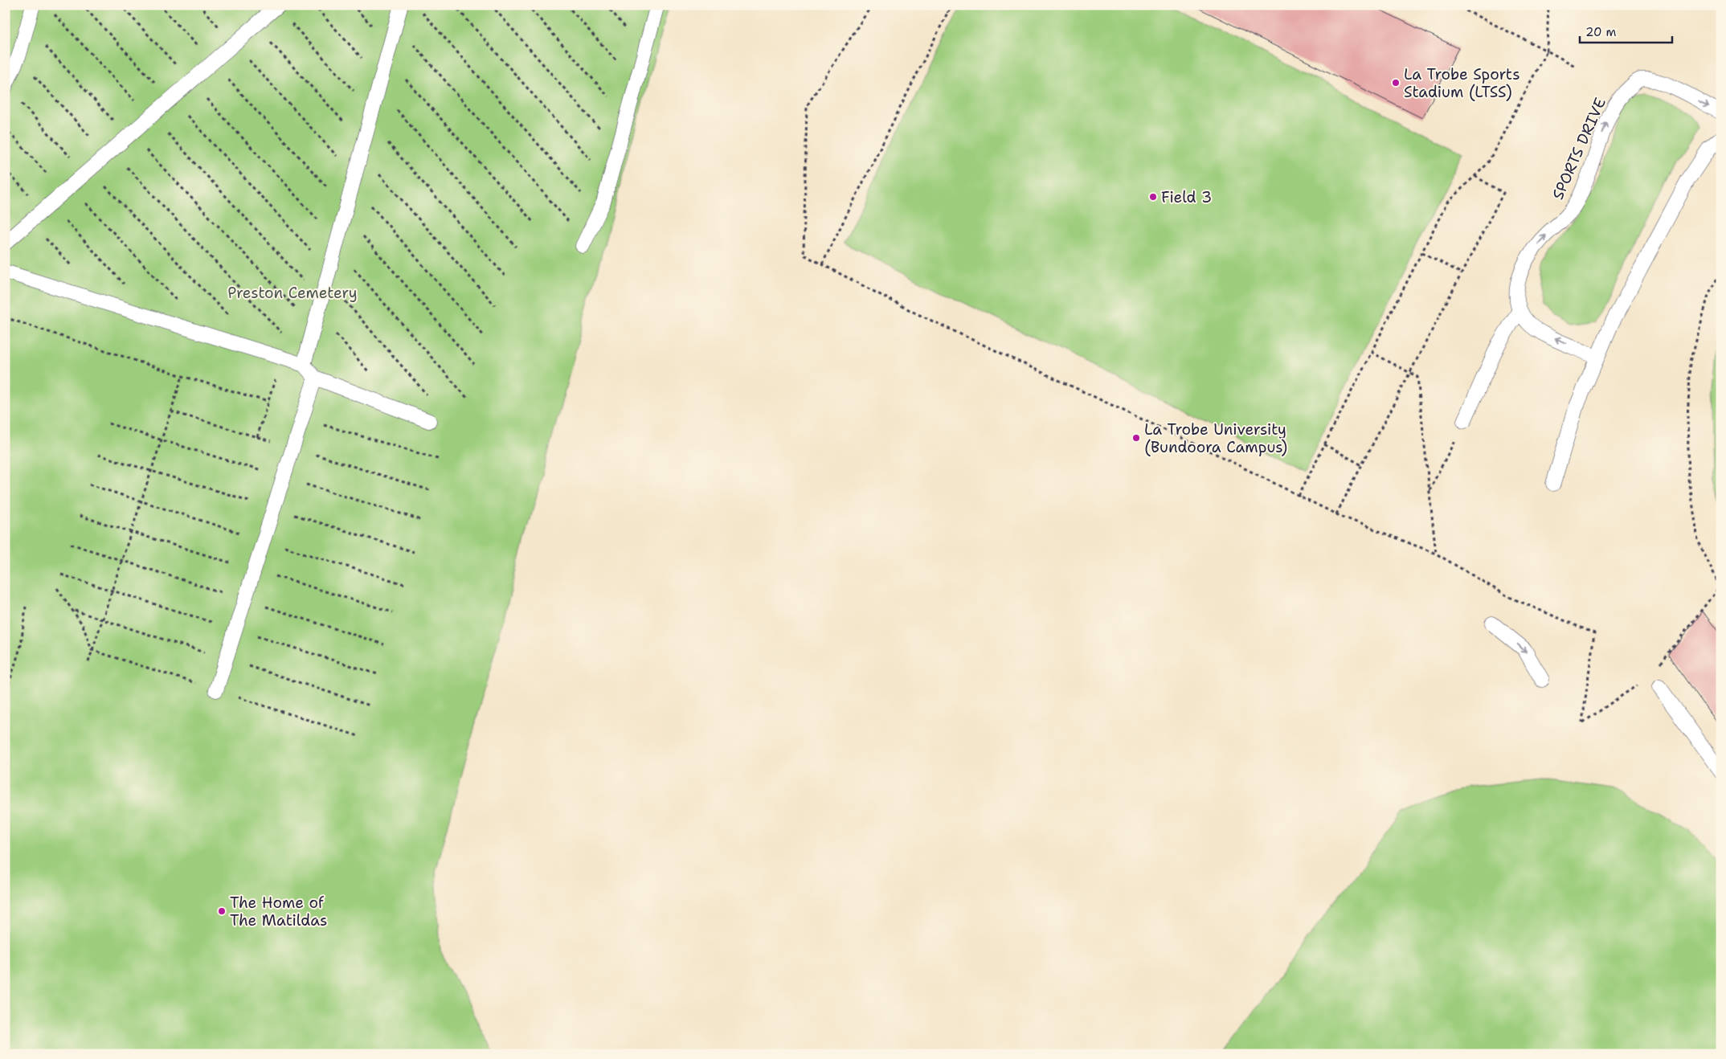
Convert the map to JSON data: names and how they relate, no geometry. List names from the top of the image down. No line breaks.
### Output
{"streets":{"lane":["SPORTS DRIVE"]},"parks":["Preston Cemetery"],"places":["La Trobe Sports Stadium (LTSS)","Field 3","La Trobe University (Bundoora Campus)","The Home of The Matildas"],"scale_bar":"20 m"}
